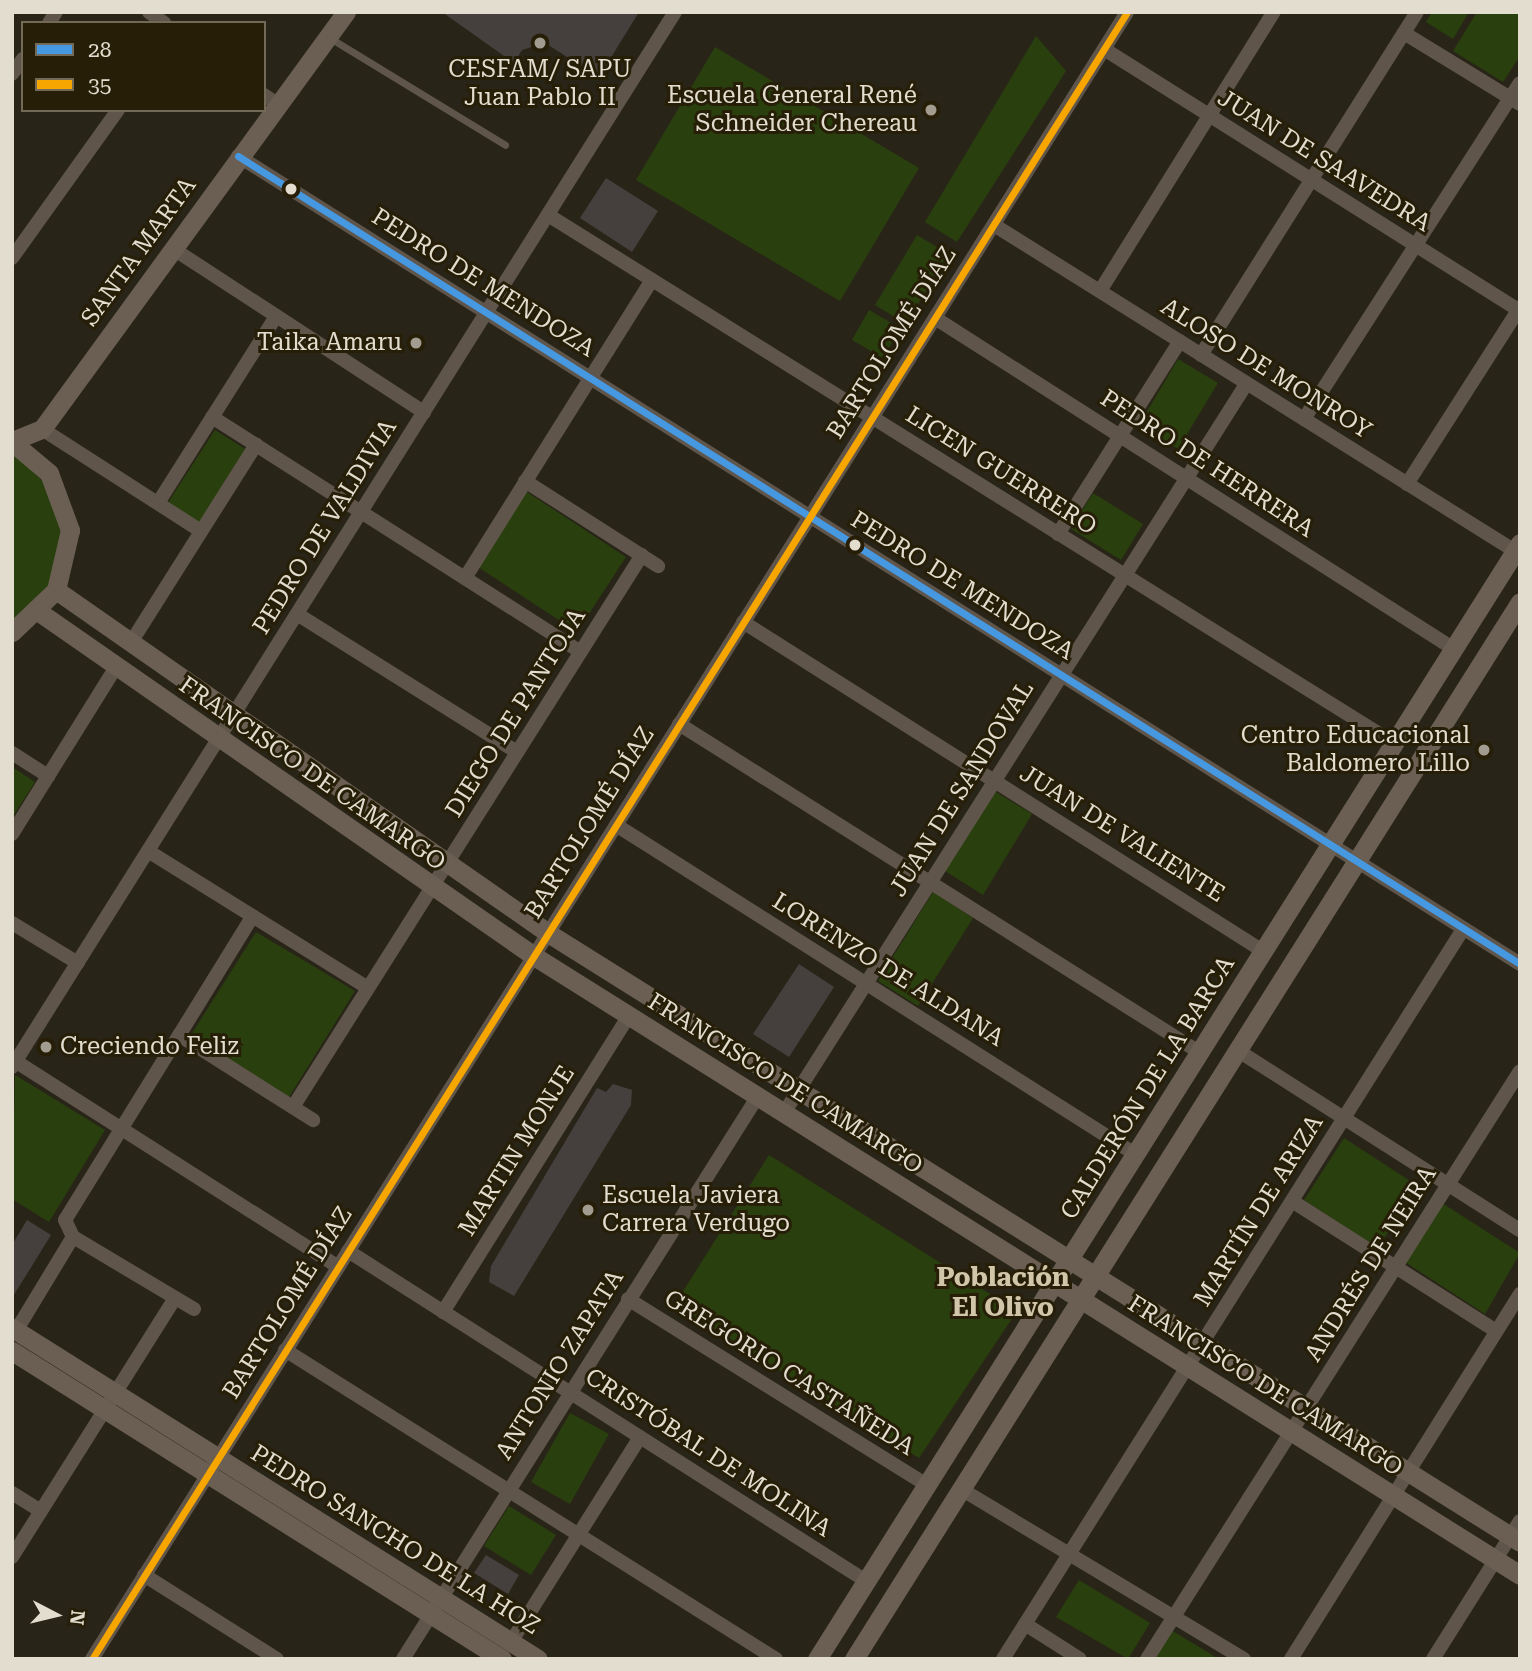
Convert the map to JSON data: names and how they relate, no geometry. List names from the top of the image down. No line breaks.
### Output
{"streets":{"street":["JUAN DE SAAVEDRA","SANTA MARTA","PEDRO DE MENDOZA","BARTOLOMÉ DÍAZ","ALOSO DE MONROY","PEDRO DE HERRERA","LICEN GUERRERO","PEDRO DE VALDIVIA","DIEGO DE PANTOJA","FRANCISCO DE CAMARGO","JUAN DE SANDOVAL","JUAN DE VALIENTE","LORENZO DE ALDANA","CALDERÓN DE LA BARCA","MARTIN MONJE","MARTÍN DE ARIZA","ANDRÉS DE NEIRA","ANTONIO ZAPATA","GREGORIO CASTAÑEDA","CRISTÓBAL DE MOLINA","PEDRO SANCHO DE LA HOZ"]},"crossings":[["JUAN DE SAAVEDRA","BARTOLOMÉ DÍAZ"],["SANTA MARTA","PEDRO DE MENDOZA"],["PEDRO DE MENDOZA","BARTOLOMÉ DÍAZ"],["PEDRO DE MENDOZA","PEDRO DE VALDIVIA"],["PEDRO DE MENDOZA","JUAN DE SANDOVAL"],["PEDRO DE MENDOZA","CALDERÓN DE LA BARCA"],["PEDRO DE MENDOZA","MARTÍN DE ARIZA"],["BARTOLOMÉ DÍAZ","ALOSO DE MONROY"],["BARTOLOMÉ DÍAZ","PEDRO DE HERRERA"],["BARTOLOMÉ DÍAZ","LICEN GUERRERO"],["BARTOLOMÉ DÍAZ","FRANCISCO DE CAMARGO"],["BARTOLOMÉ DÍAZ","JUAN DE VALIENTE"],["BARTOLOMÉ DÍAZ","LORENZO DE ALDANA"],["BARTOLOMÉ DÍAZ","CRISTÓBAL DE MOLINA"],["BARTOLOMÉ DÍAZ","PEDRO SANCHO DE LA HOZ"],["ALOSO DE MONROY","JUAN DE SANDOVAL"],["ALOSO DE MONROY","CALDERÓN DE LA BARCA"],["PEDRO DE HERRERA","JUAN DE SANDOVAL"],["PEDRO DE HERRERA","CALDERÓN DE LA BARCA"],["LICEN GUERRERO","PEDRO DE VALDIVIA"],["LICEN GUERRERO","JUAN DE SANDOVAL"],["LICEN GUERRERO","CALDERÓN DE LA BARCA"],["PEDRO DE VALDIVIA","FRANCISCO DE CAMARGO"],["DIEGO DE PANTOJA","FRANCISCO DE CAMARGO"],["FRANCISCO DE CAMARGO","JUAN DE SANDOVAL"],["FRANCISCO DE CAMARGO","CALDERÓN DE LA BARCA"],["FRANCISCO DE CAMARGO","MARTIN MONJE"],["FRANCISCO DE CAMARGO","MARTÍN DE ARIZA"],["FRANCISCO DE CAMARGO","ANDRÉS DE NEIRA"],["FRANCISCO DE CAMARGO","ANTONIO ZAPATA"],["JUAN DE SANDOVAL","JUAN DE VALIENTE"],["JUAN DE SANDOVAL","LORENZO DE ALDANA"],["JUAN DE VALIENTE","CALDERÓN DE LA BARCA"],["LORENZO DE ALDANA","CALDERÓN DE LA BARCA"],["CALDERÓN DE LA BARCA","GREGORIO CASTAÑEDA"],["CALDERÓN DE LA BARCA","CRISTÓBAL DE MOLINA"],["MARTIN MONJE","CRISTÓBAL DE MOLINA"],["ANTONIO ZAPATA","GREGORIO CASTAÑEDA"],["ANTONIO ZAPATA","CRISTÓBAL DE MOLINA"],["ANTONIO ZAPATA","PEDRO SANCHO DE LA HOZ"]],"districts":["Población El Olivo"],"places":["CESFAM/ SAPU Juan Pablo II","Escuela General René Schneider Chereau","Taika Amaru","Centro Educacional Baldomero Lillo","Creciendo Feliz","Escuela Javiera Carrera Verdugo"],"lines":["transit line 35","transit line 28"],"legend":["28","35"],"north":"right"}
